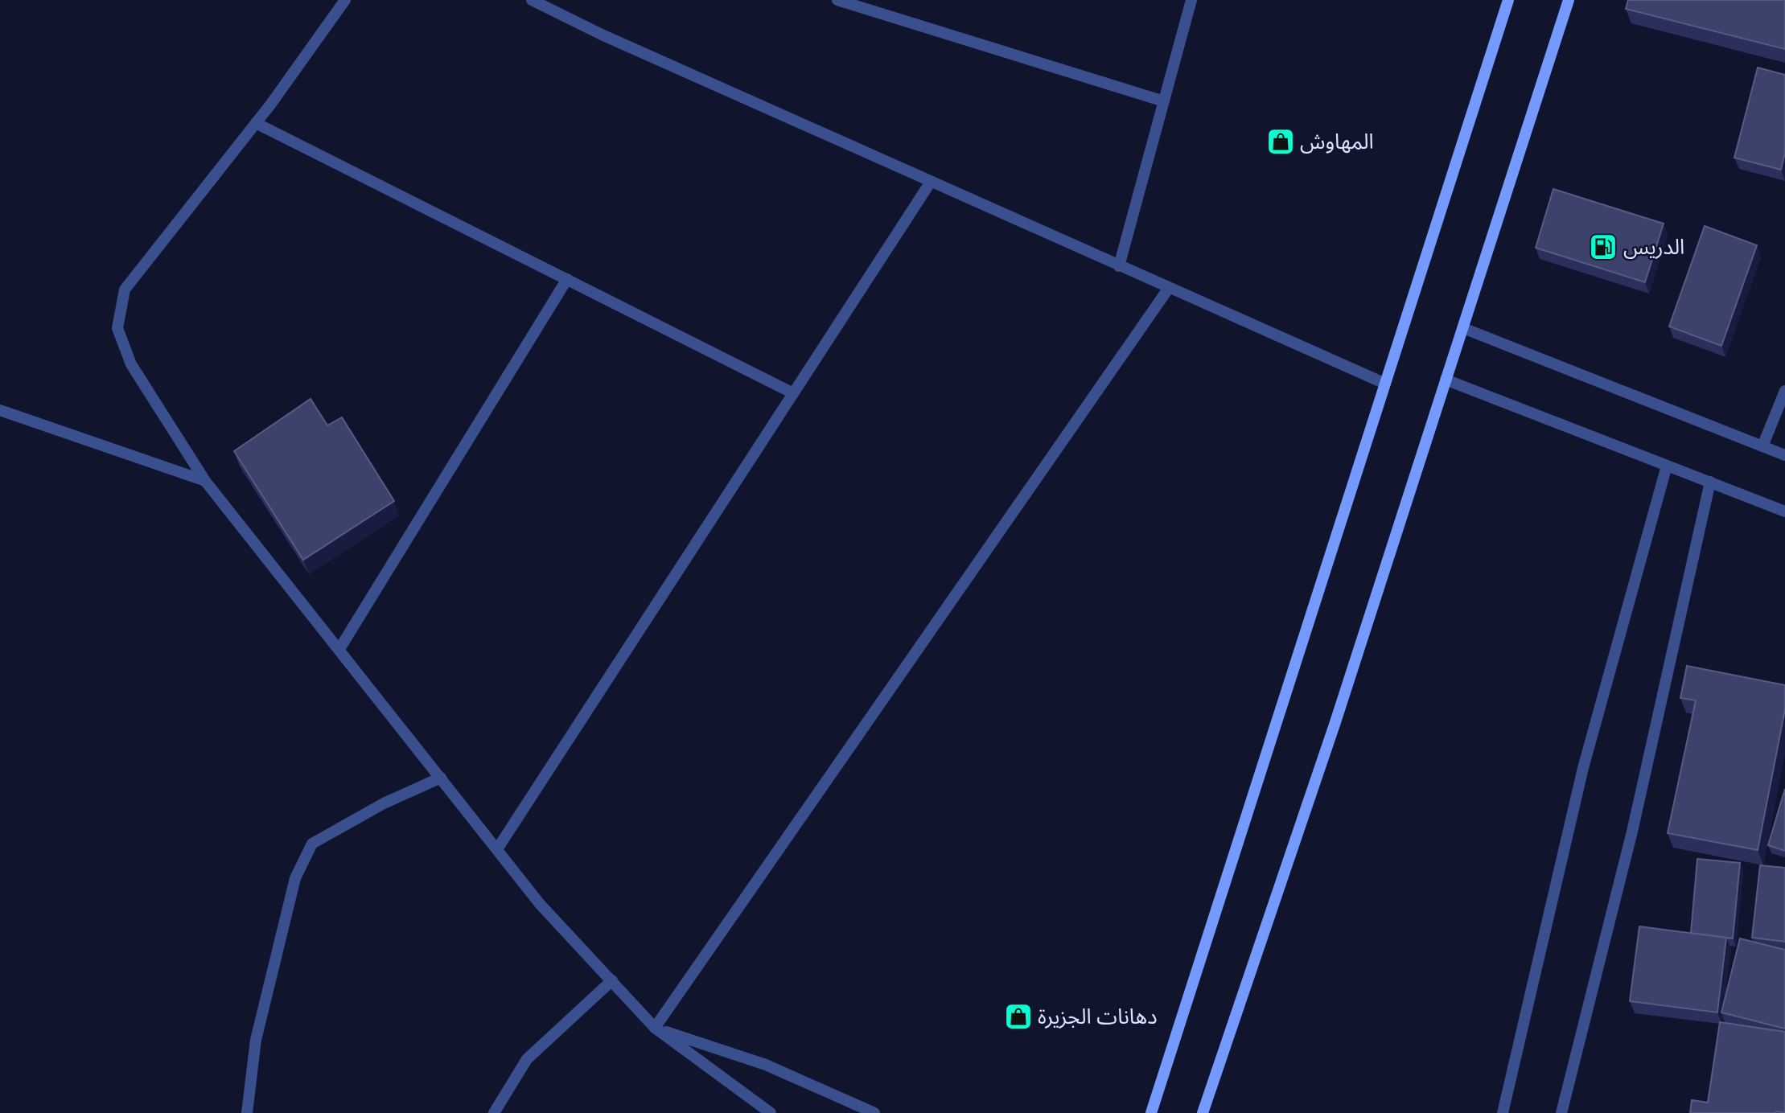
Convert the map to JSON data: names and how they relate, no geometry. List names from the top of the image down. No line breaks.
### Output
{"places":{"shop":["المهاوش","دهانات الجزيرة"],"fuel station":["الدريس"]}}
